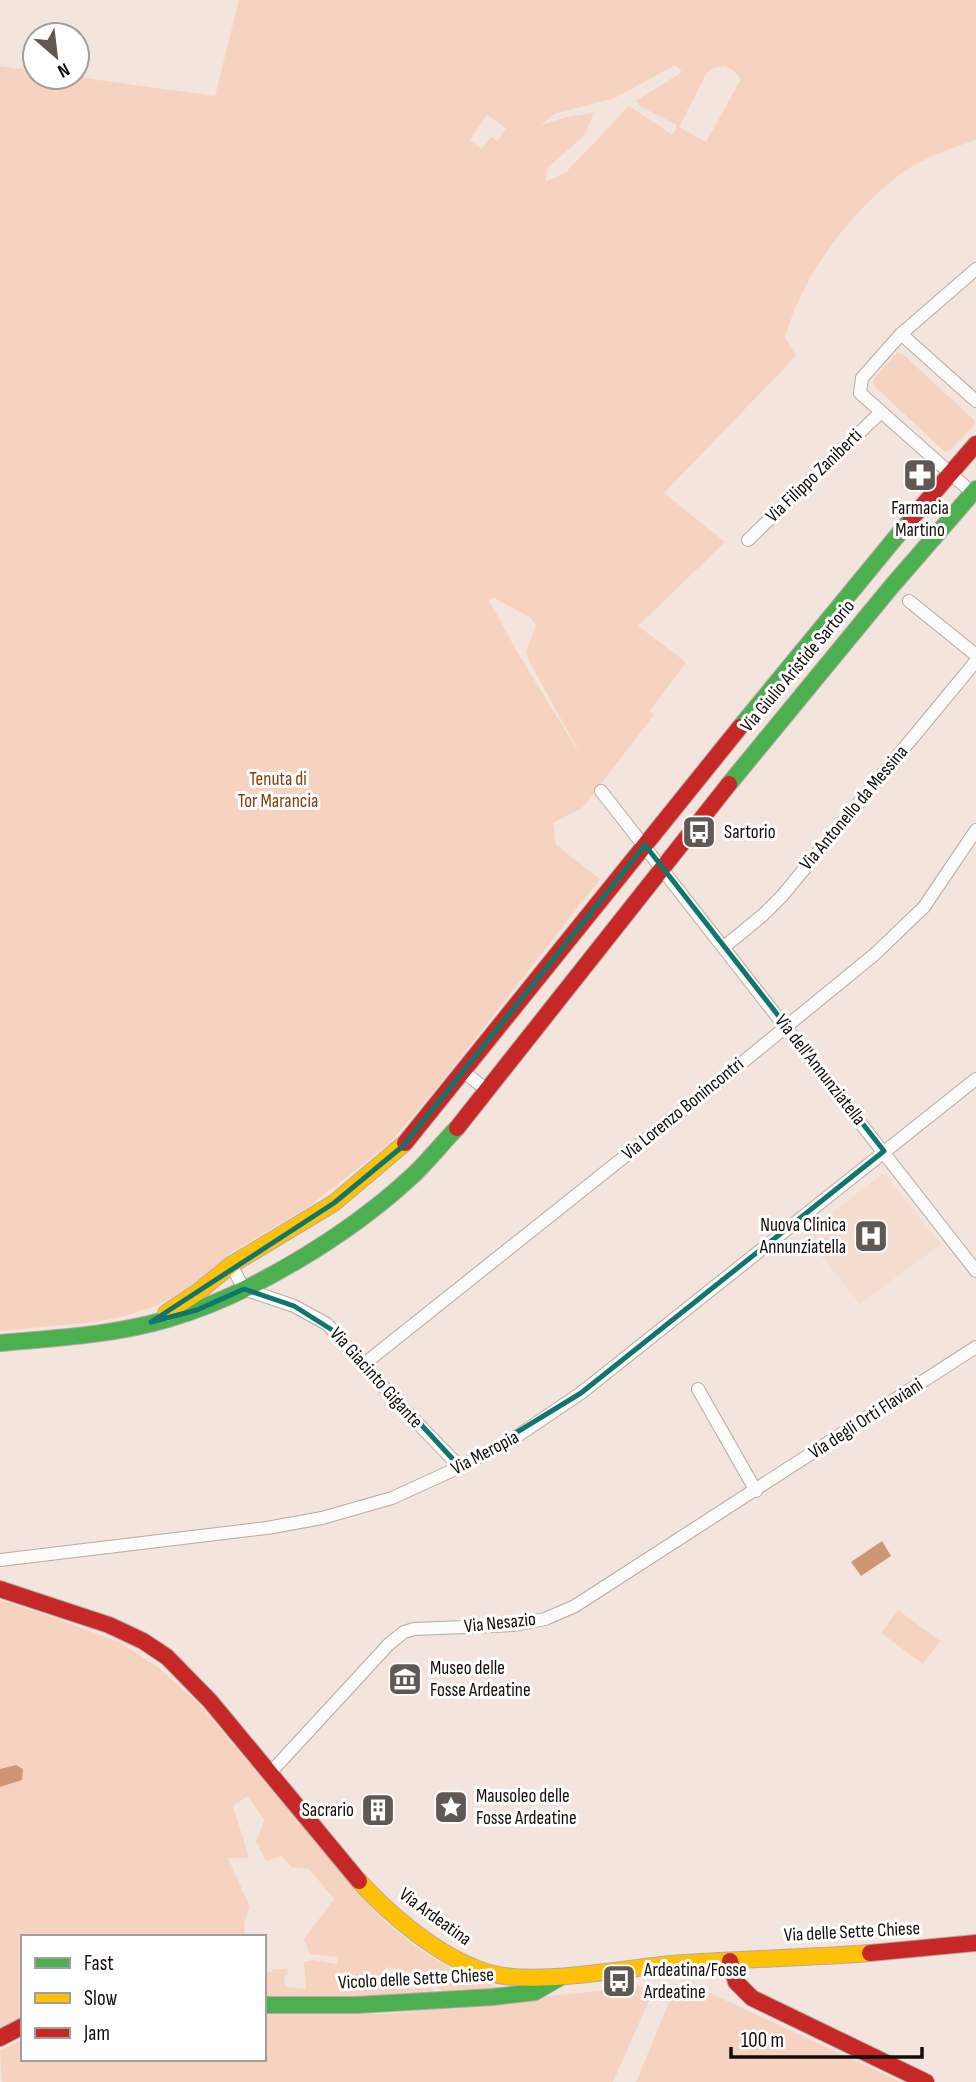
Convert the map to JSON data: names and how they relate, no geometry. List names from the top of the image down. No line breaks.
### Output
{"streets":{"street":["Via Filippo Zaniberti","Via Giulio Aristide Sartorio","Via Antonello da Messina","Via dell'Annunziatella","Via Lorenzo Bonincontri","Via Giacinto Gigante","Via degli Orti Flaviani","Via Meropia","Via Nesazio","Via Ardeatina","Via delle Sette Chiese","Vicolo delle Sette Chiese"]},"crossings":[["Via Giulio Aristide Sartorio","Via dell'Annunziatella"],["Via Giulio Aristide Sartorio","Via Giacinto Gigante"],["Via Antonello da Messina","Via dell'Annunziatella"],["Via dell'Annunziatella","Via Lorenzo Bonincontri"],["Via dell'Annunziatella","Via Meropia"],["Via Lorenzo Bonincontri","Via Giacinto Gigante"],["Via Giacinto Gigante","Via Meropia"],["Via degli Orti Flaviani","Via Nesazio"],["Via Nesazio","Via Ardeatina"],["Via Ardeatina","Via delle Sette Chiese"],["Via Ardeatina","Vicolo delle Sette Chiese"]],"parks":["Tenuta di Tor Marancia"],"places":{"pharmacy":["Farmacia Martino"],"bus stop":["Sartorio","Ardeatina/Fosse Ardeatine"],"hospital":["Nuova Clinica Annunziatella"],"museum":["Museo delle Fosse Ardeatine"],"place":["Mausoleo delle Fosse Ardeatine"],"building":["Sacrario"]},"legend":["Fast","Slow","Jam"],"scale_bar":"100 m","north":"bottom right"}
